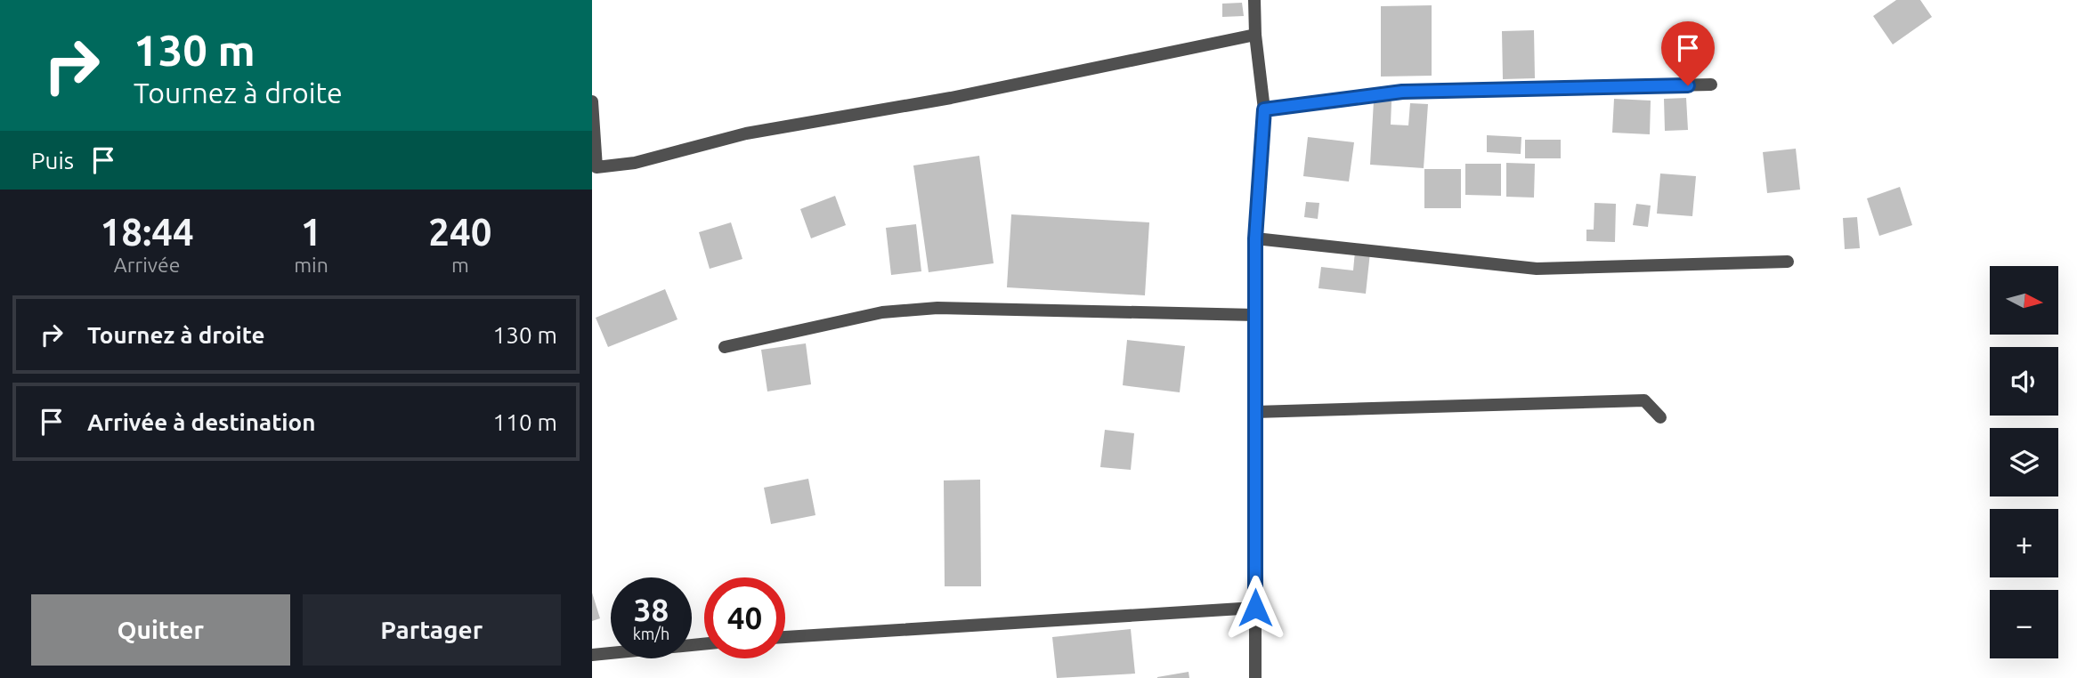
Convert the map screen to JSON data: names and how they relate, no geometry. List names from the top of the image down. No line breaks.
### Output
{"north":"right","page":{"turn":["130 m","Tournez à droite"],"then":"Puis","eta":["18:44","Arrivée","1","min","240","m"],"map_buttons":["+","−"],"list":[{"name":"Tournez à droite","value":"130 m"},{"name":"Arrivée à destination","value":"110 m"}],"speed":"38 km/h","limit":"40","buttons":["Quitter","Partager"]}}
